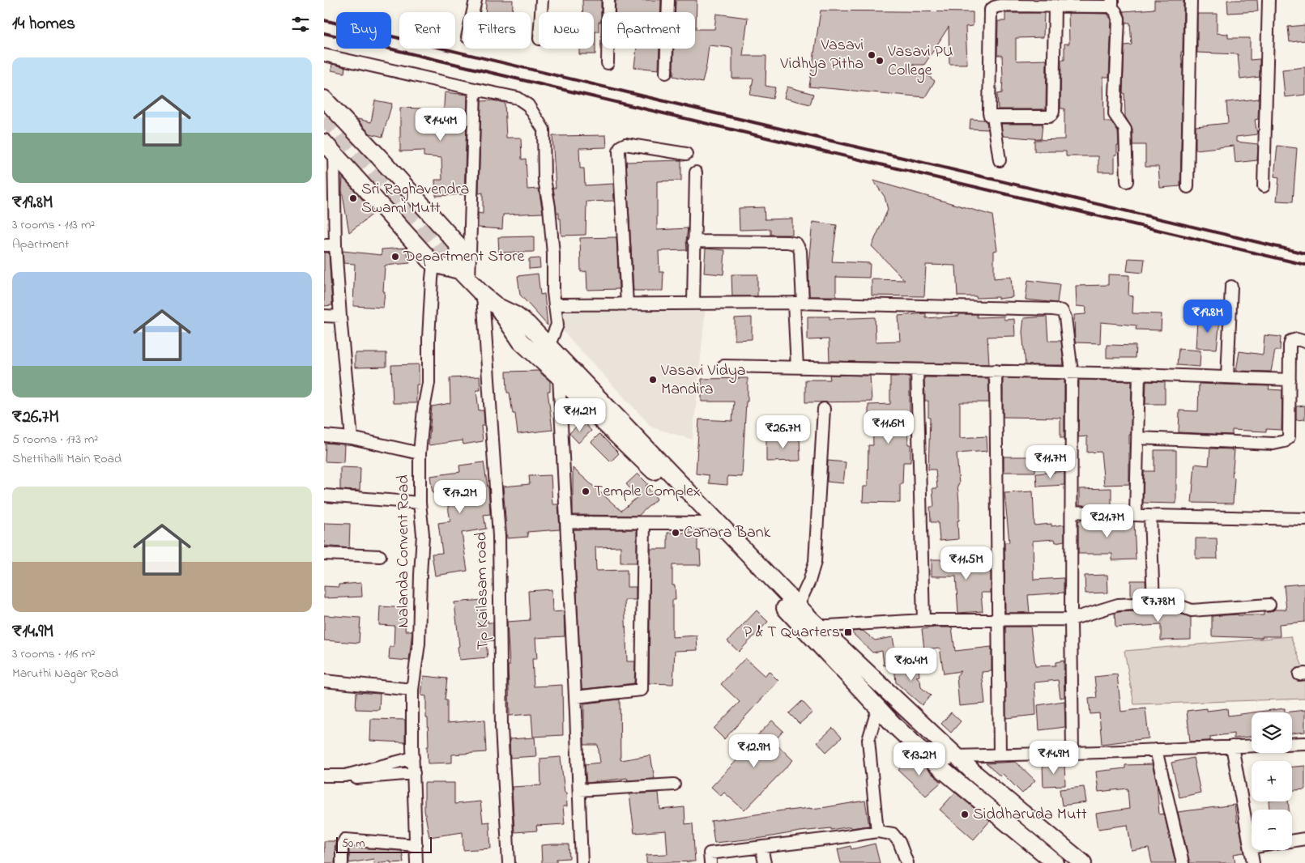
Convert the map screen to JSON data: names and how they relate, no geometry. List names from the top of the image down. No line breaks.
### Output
{"streets":{"street":["Nalanda Convent Road","Tp Kailasam road"]},"places":{"other":["Vasavi Vidhya Pitha","Vasavi PU College","Sri Raghavendra Swami Mutt","Department Store","Vasavi Vidya Mandira","Temple Complex","Canara Bank","Siddharuda Mutt"],"transit":["P & T Quarters"]},"scale_bar":"50 m","page":{"heading":"14 homes","chip":["Buy","Rent","Filters","New","Apartment"],"list":[{"name":"₹19.8M","note":"3 rooms · 113 m² · Apartment"},{"name":"₹26.7M","note":"5 rooms · 173 m² · Shettihalli Main Road"},{"name":"₹14.9M","note":"3 rooms · 116 m² · Maruthi Nagar Road"}],"price":["₹14.4M","₹19.8M","₹11.2M","₹11.6M","₹26.7M","₹11.7M","₹17.2M","₹21.7M","₹11.5M","₹7.78M","₹10.4M","₹12.9M","₹14.9M","₹13.2M"],"map_buttons":["+","−"],"scale":"50 m"}}
